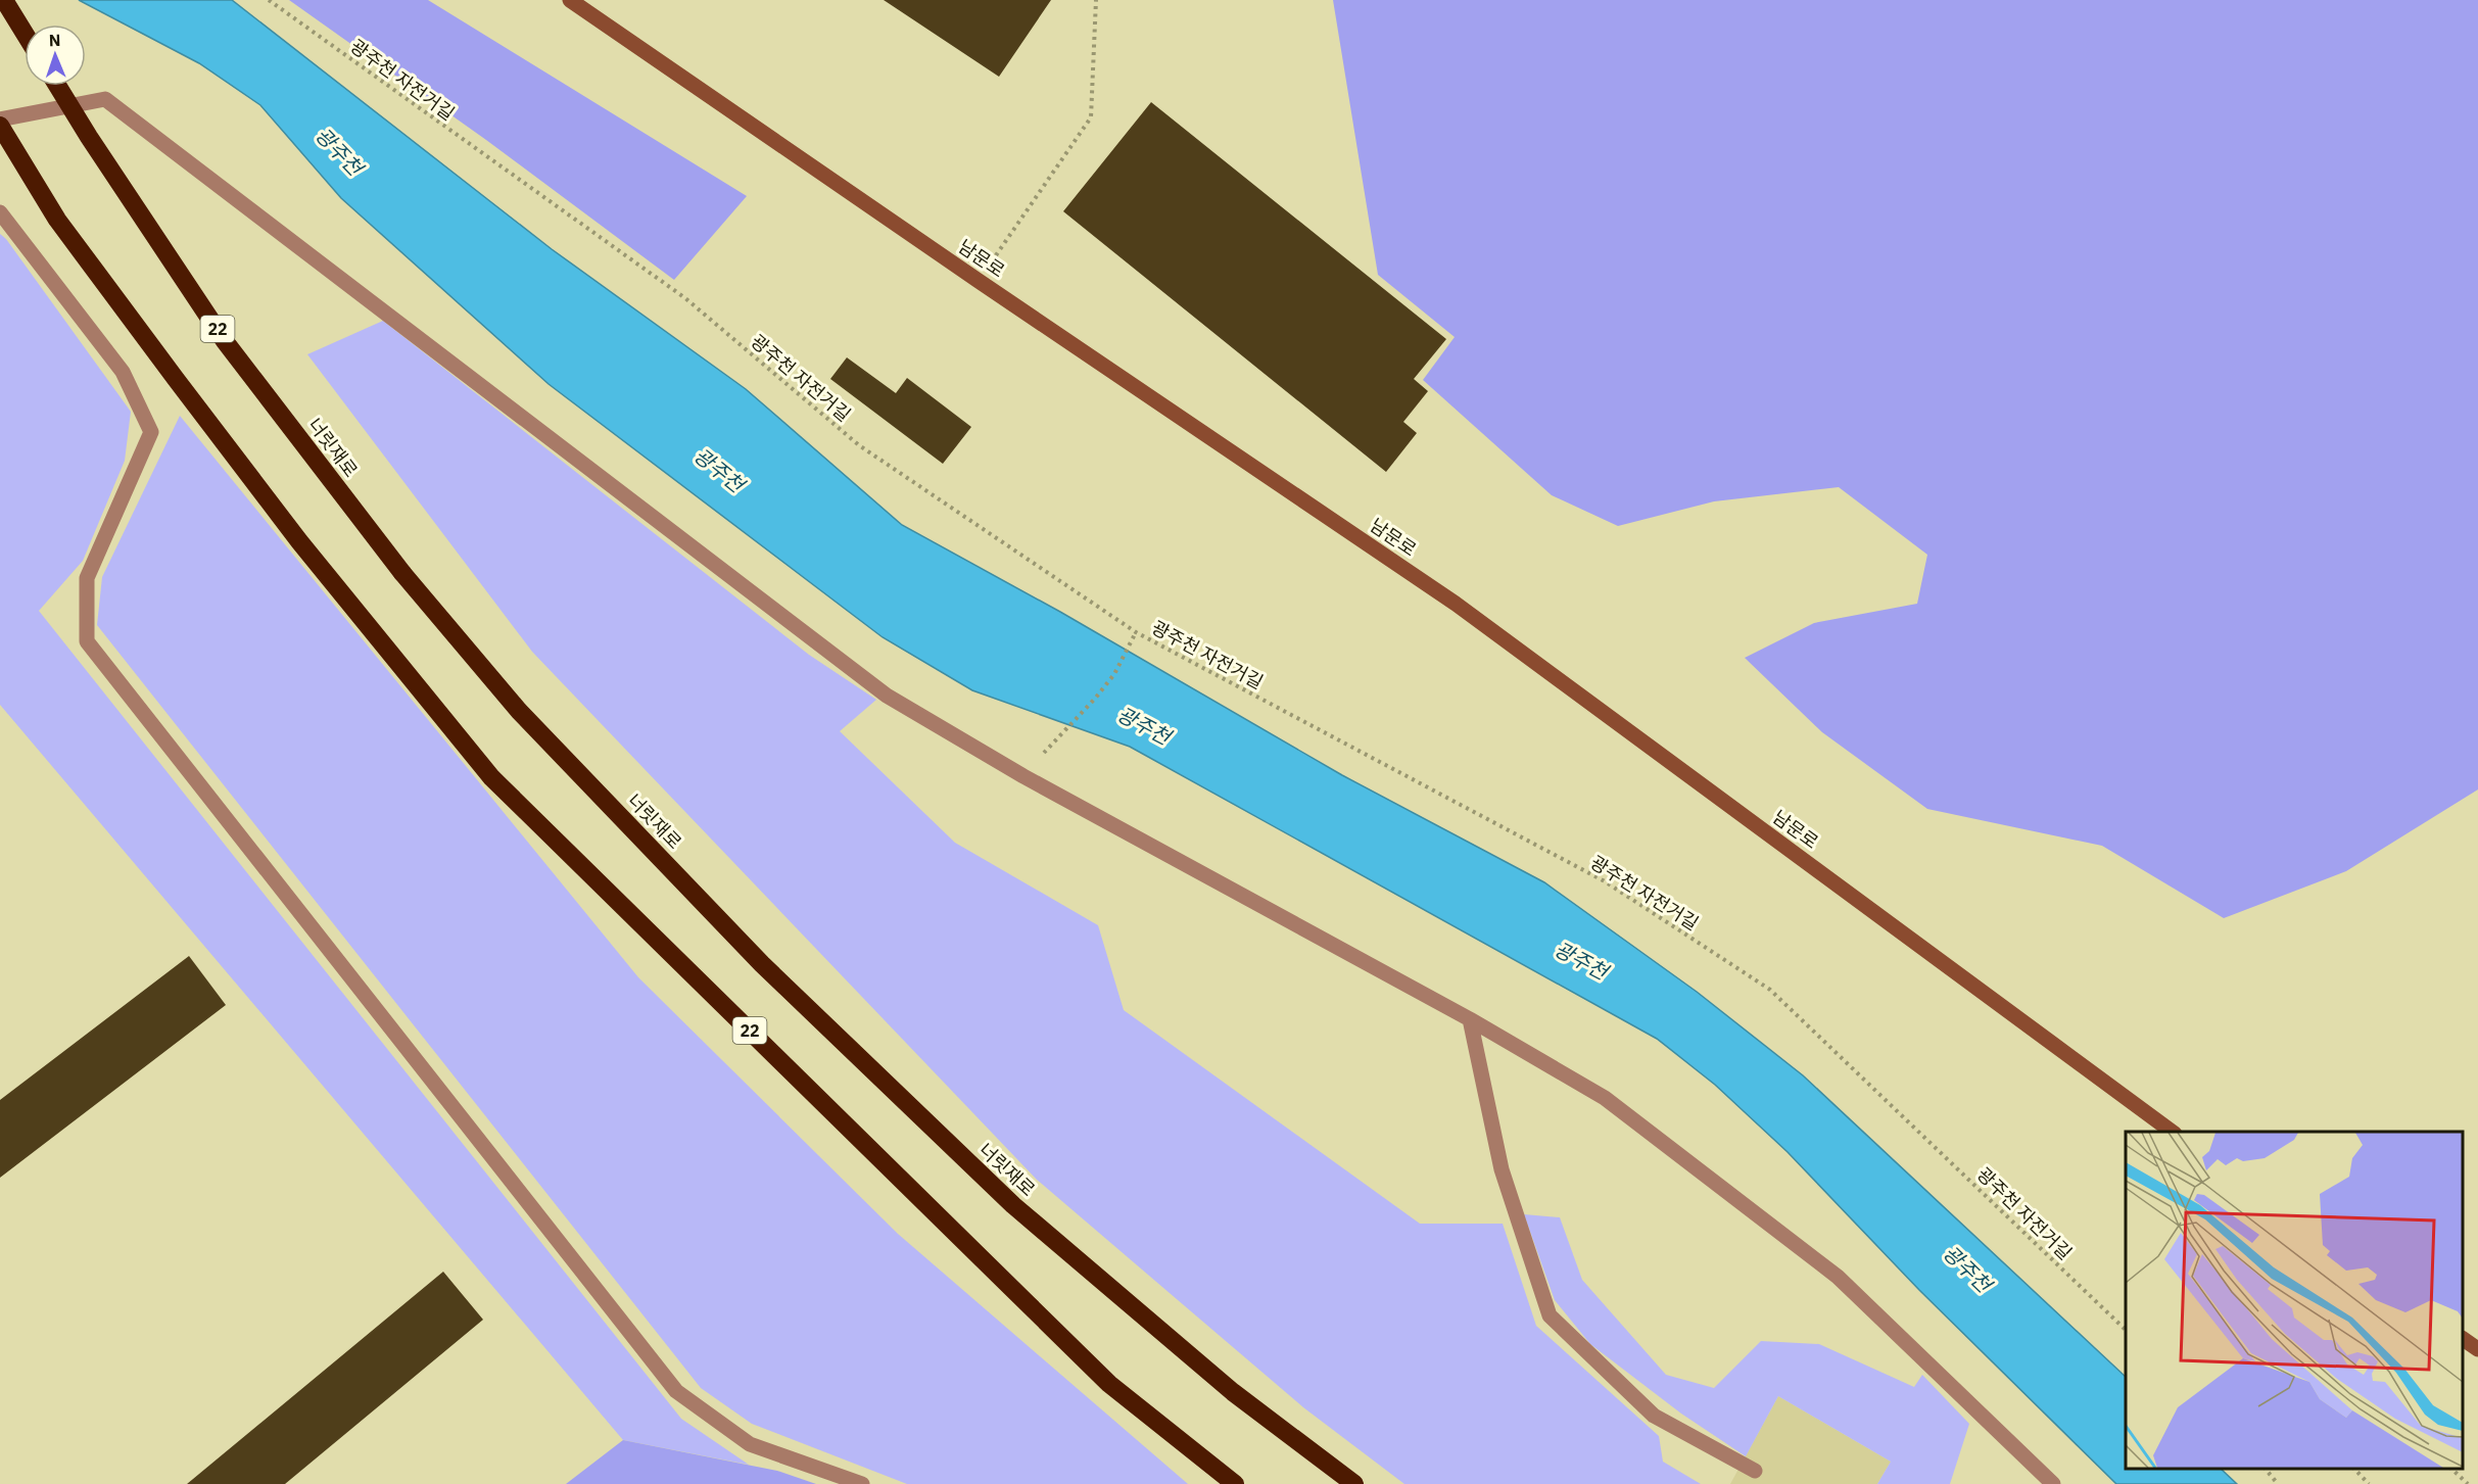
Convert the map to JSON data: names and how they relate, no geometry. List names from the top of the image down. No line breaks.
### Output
{"streets":{"highway":["22","너릿재로"],"street":["남문로"],"path":["광주천 자전거길"]},"water":["광주천"],"north":"top"}
